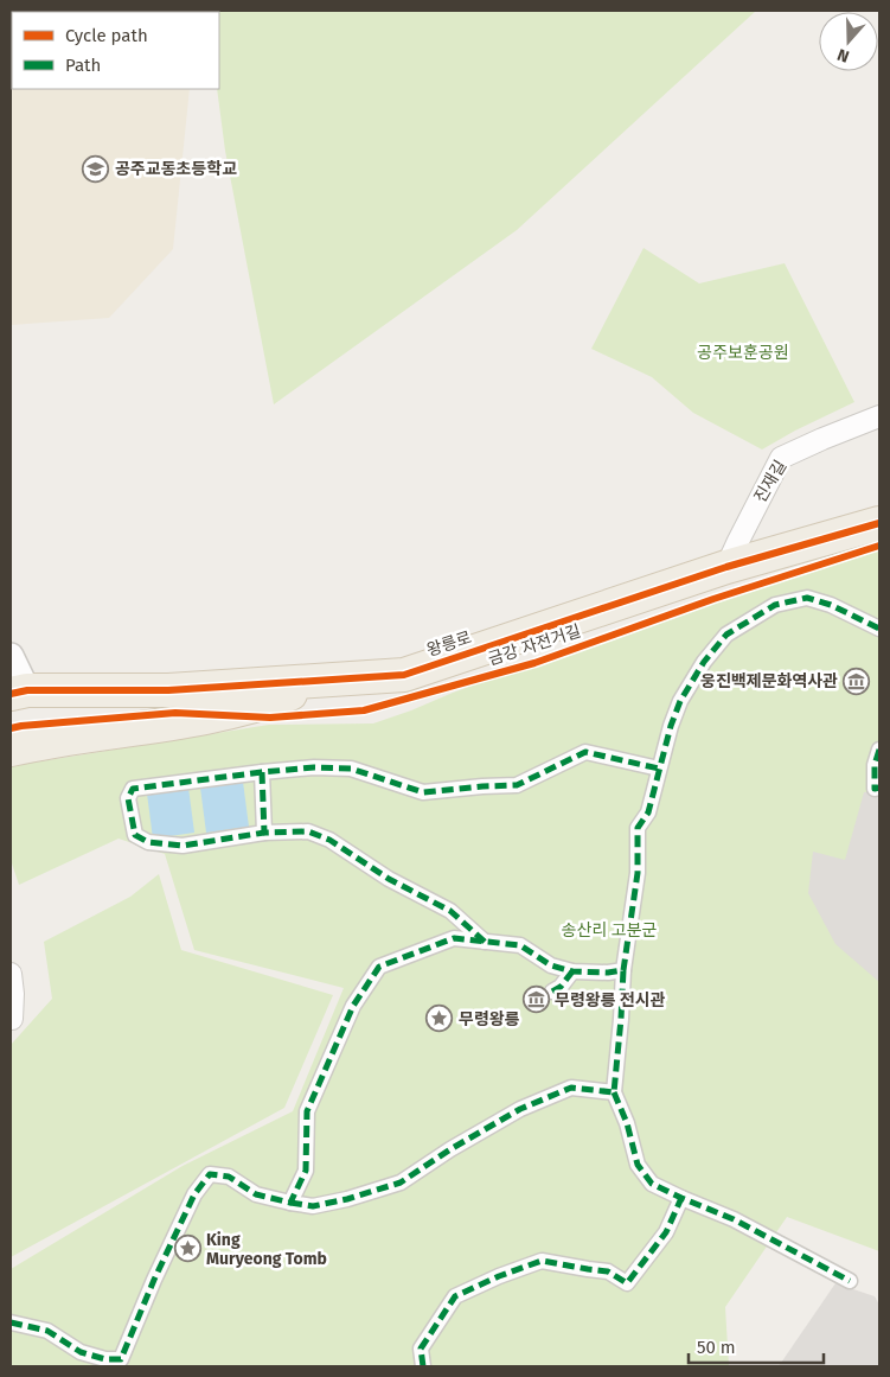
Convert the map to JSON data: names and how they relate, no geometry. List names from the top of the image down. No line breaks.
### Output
{"streets":{"main road":["왕릉로"],"street":["진재길"],"cycle path":["금강 자전거길"]},"crossings":[["진재길","왕릉로"]],"parks":["공주보훈공원","송산리 고분군"],"places":{"school or university":["공주교동초등학교"],"museum":["웅진백제문화역사관","무령왕릉 전시관"],"place":["무령왕릉","King Muryeong Tomb"]},"legend":["Cycle path","Path"],"scale_bar":"50 m","north":"bottom"}
